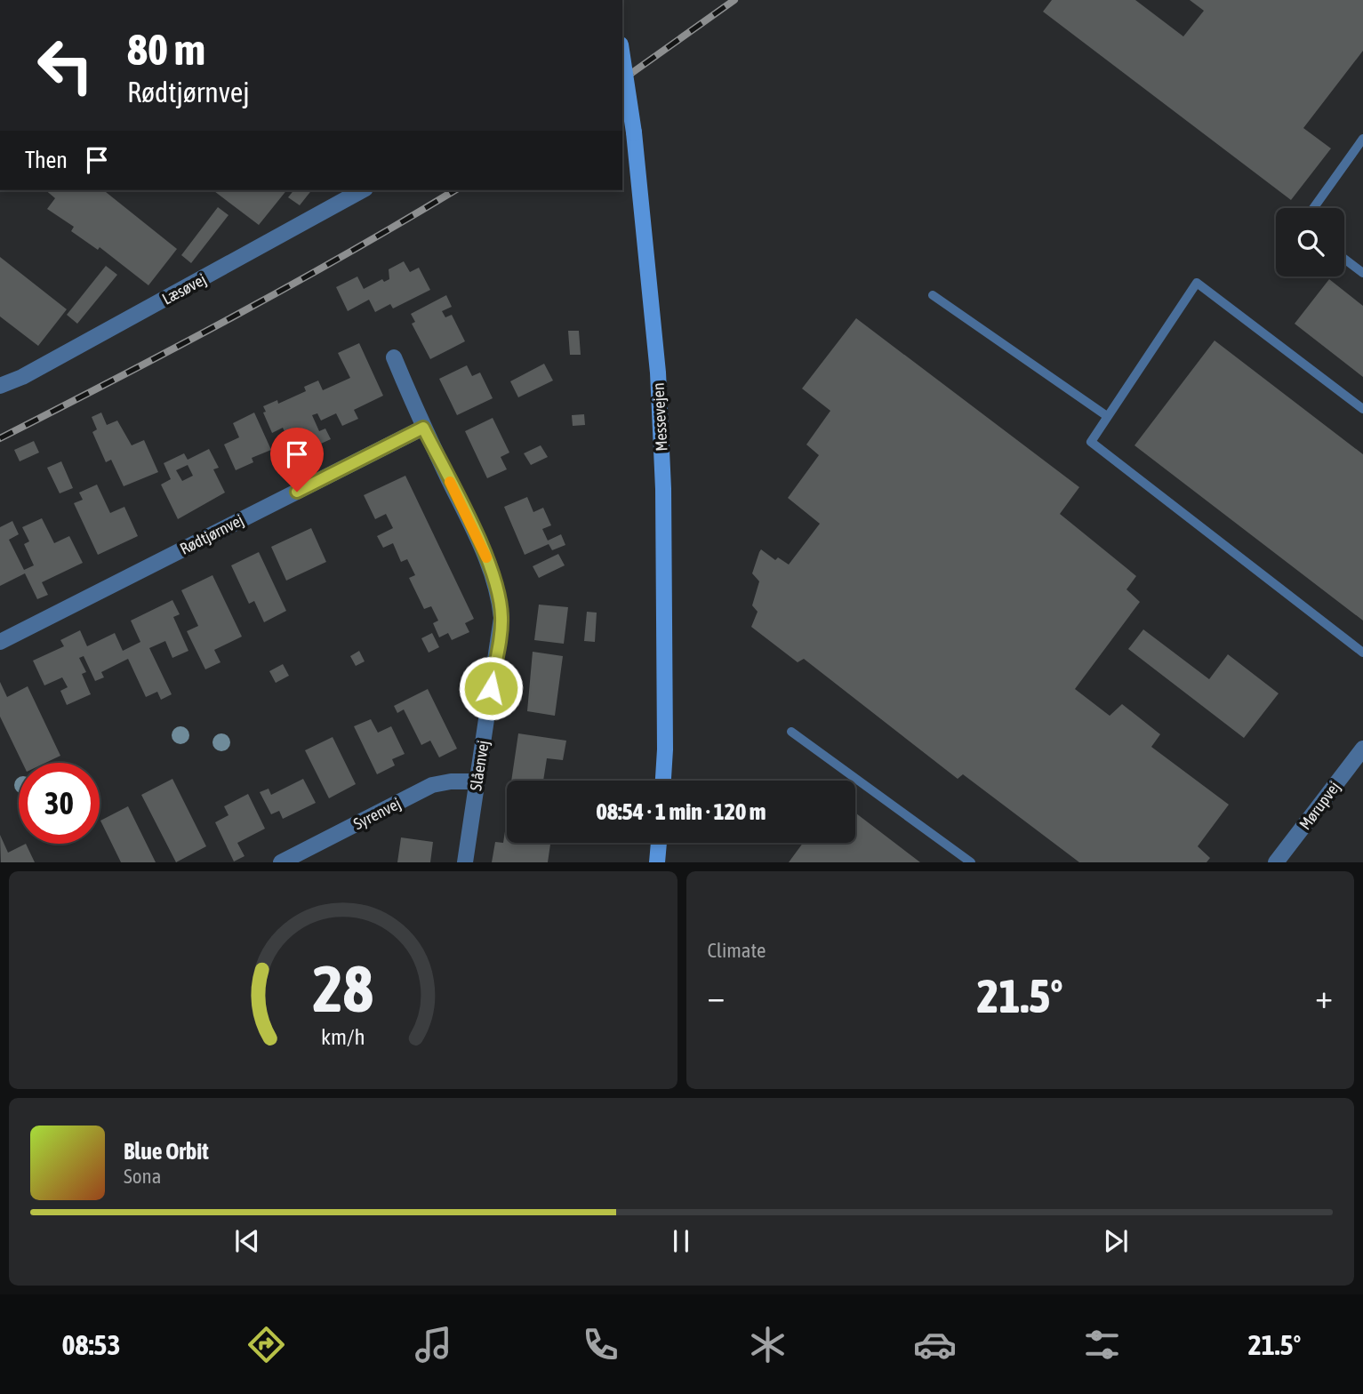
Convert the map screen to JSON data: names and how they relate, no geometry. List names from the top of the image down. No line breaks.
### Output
{"streets":{"main road":["Messevejen"],"street":["Læsøvej","Rødtjørnvej","Slåenvej","Mørupvej","Syrenvej"]},"crossings":[["Rødtjørnvej","Slåenvej"],["Slåenvej","Syrenvej"]],"page":{"turn":["80 m","Rødtjørnvej"],"then":"Then","limit":"30","trip":"08:54 · 1 min · 120 m","tile":"Climate","heat":["−","21.5°","+"],"song":["Blue Orbit","Sona"],"tabs":["08:53","21.5°"],"gauge":["28","km/h"]}}
